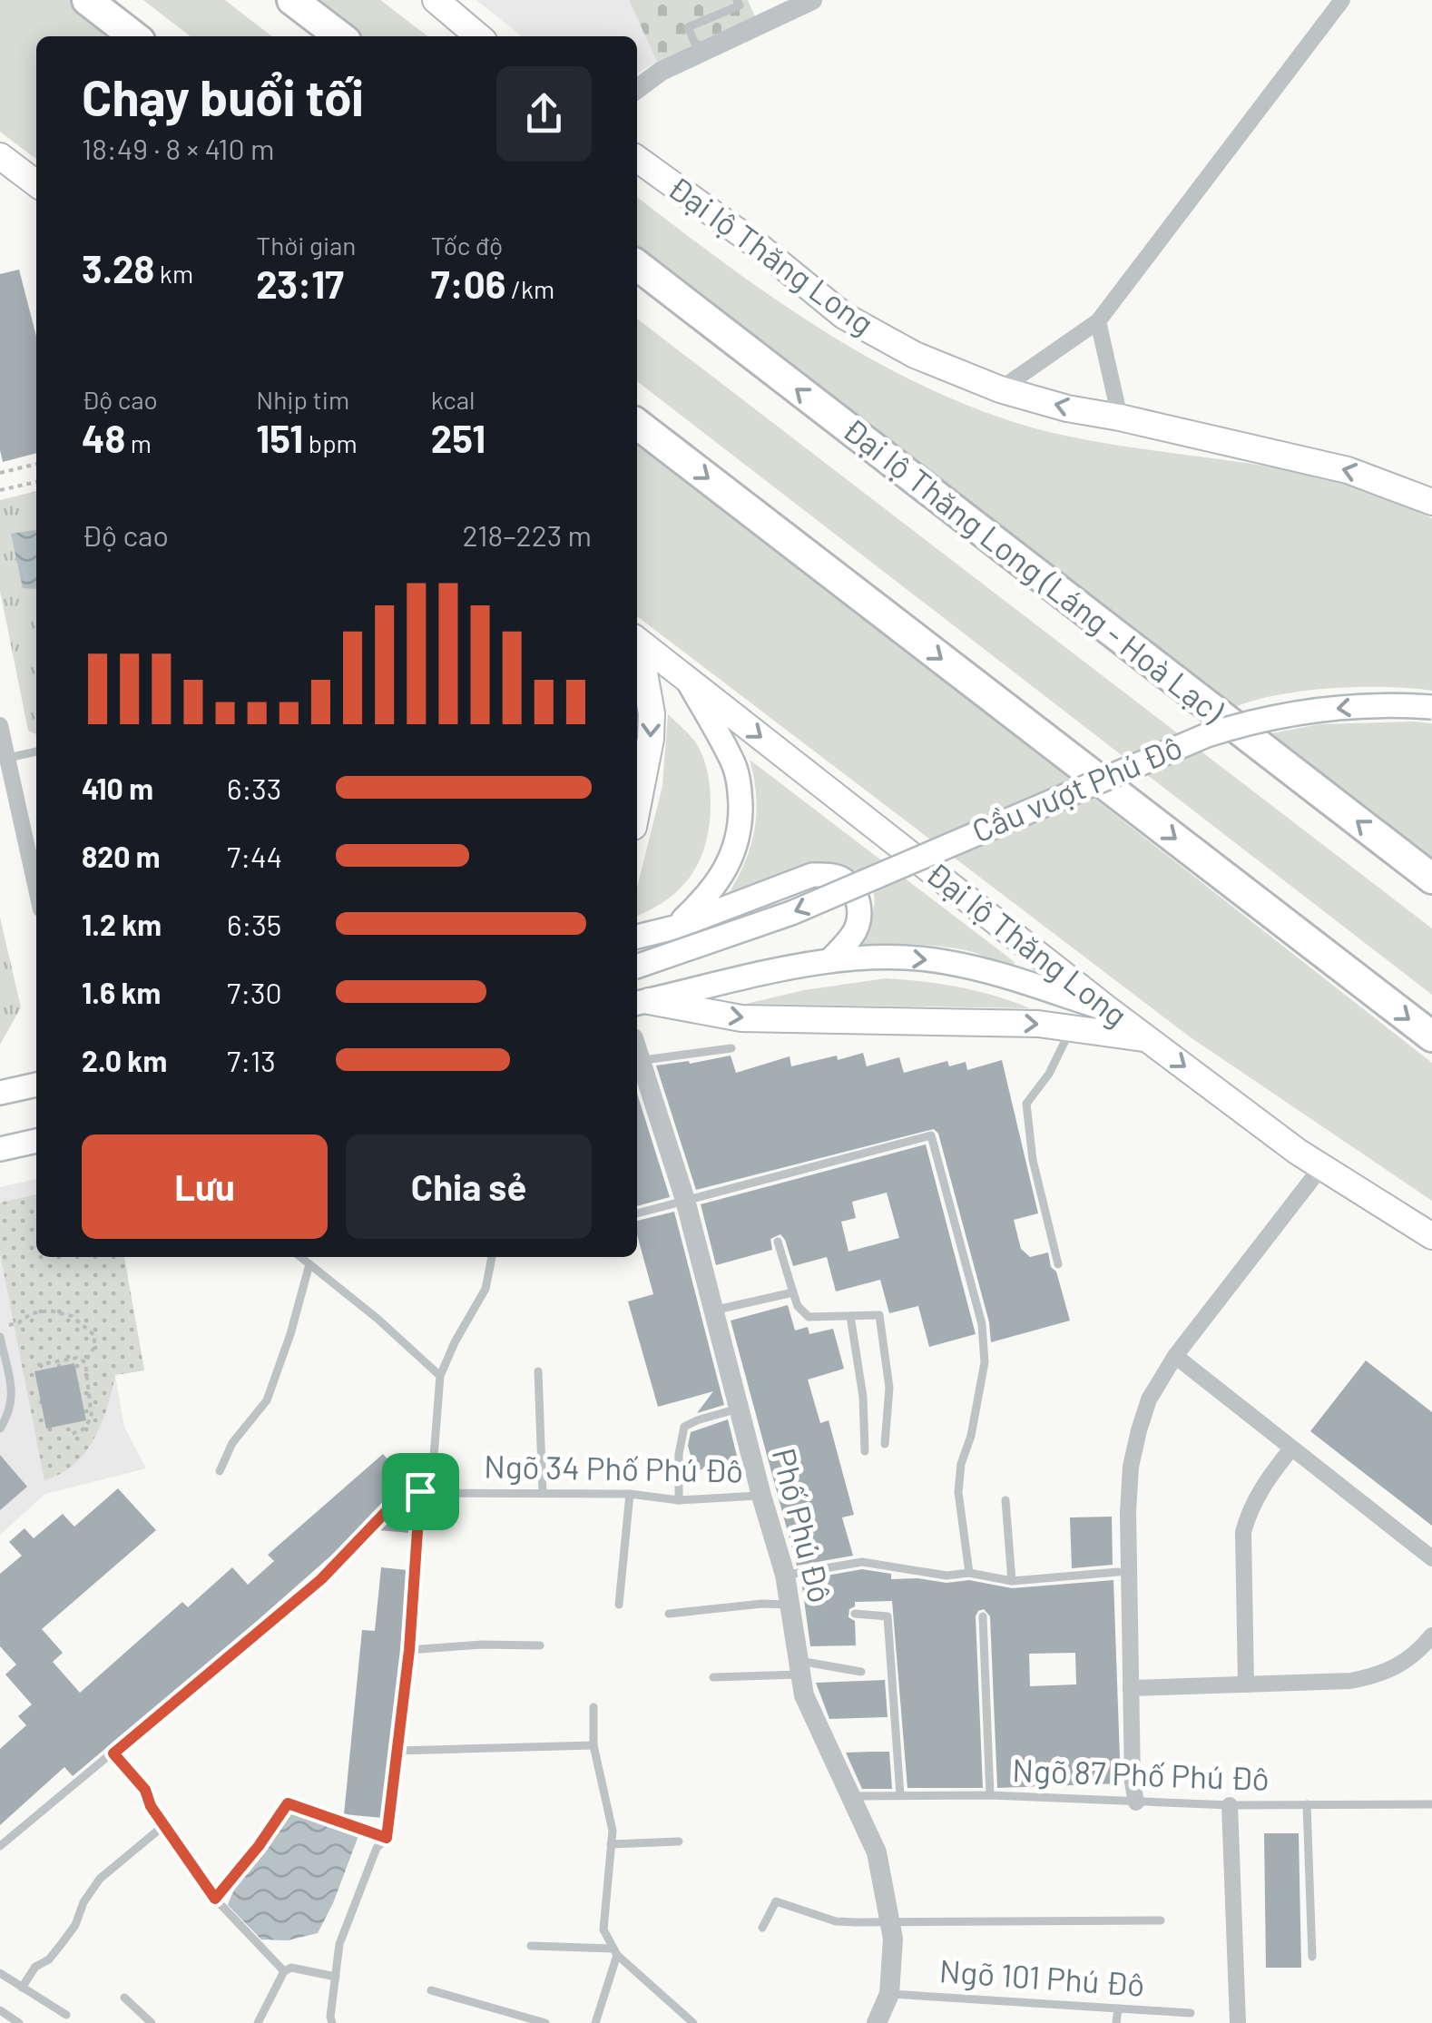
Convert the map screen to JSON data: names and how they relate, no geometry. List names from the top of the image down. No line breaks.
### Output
{"streets":{"highway":["Đại lộ Thăng Long (Láng - Hoà Lạc)"],"main road":["Đại lộ Thăng Long","Cầu vượt Phú Đô"],"street":["Phố Phú Đô"],"lane":["Ngõ 34 Phố Phú Đô","Ngõ 87 Phố Phú Đô","Ngõ 101 Phú Đô"]},"crossings":[["Ngõ 34 Phố Phú Đô","Phố Phú Đô"],["Phố Phú Đô","Ngõ 87 Phố Phú Đô"],["Phố Phú Đô","Ngõ 101 Phú Đô"]],"page":{"heading":["Chạy buổi tối","18:49 · 8 × 410 m"],"stats":[["3.28 km"],["Thời gian","23:17"],["Tốc độ","7:06 /km"],["Độ cao","48 m"],["Nhịp tim","151 bpm"],["kcal","251"]],"chart":["Độ cao","218–223 m"],"list":[{"name":"410 m","note":"6:33"},{"name":"820 m","note":"7:44"},{"name":"1.2 km","note":"6:35"},{"name":"1.6 km","note":"7:30"},{"name":"2.0 km","note":"7:13"}],"buttons":["Lưu","Chia sẻ"]}}
